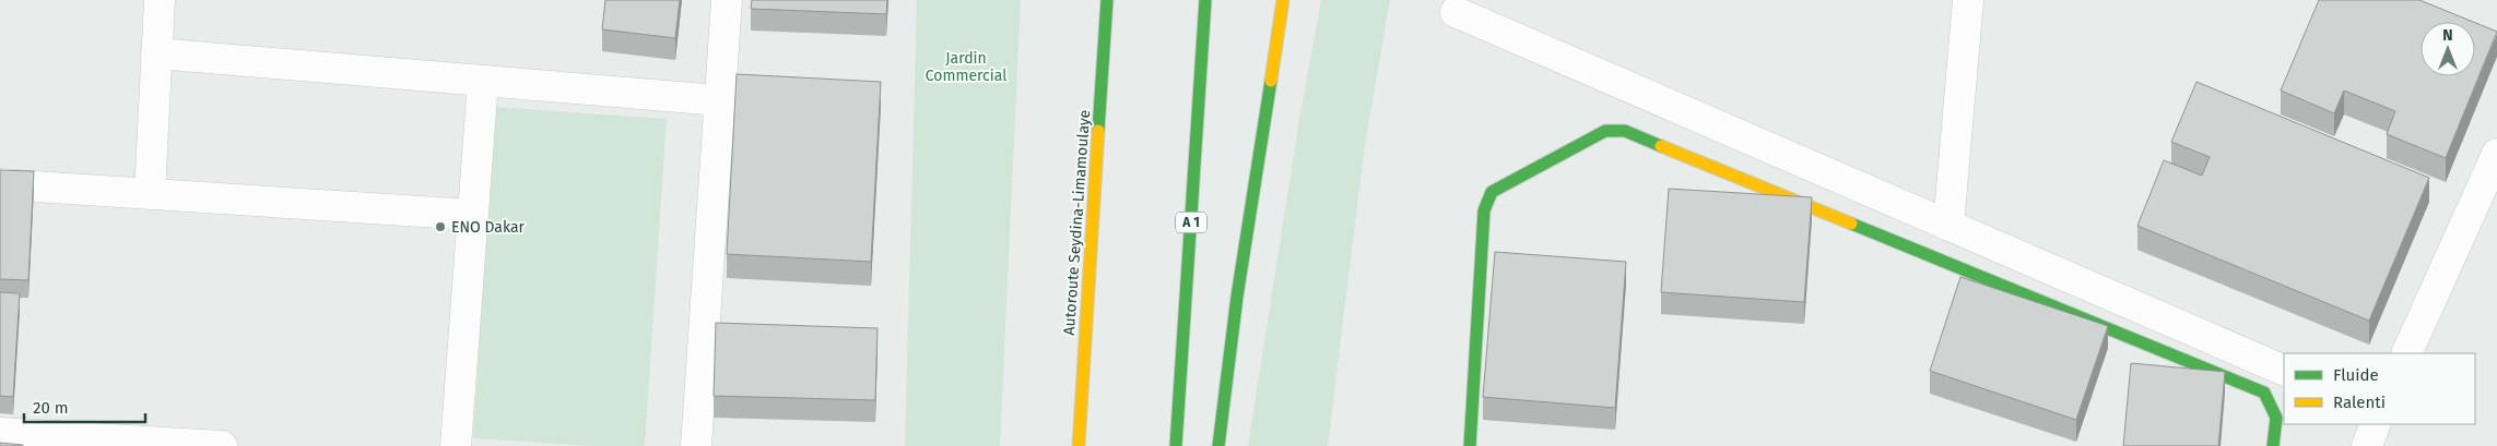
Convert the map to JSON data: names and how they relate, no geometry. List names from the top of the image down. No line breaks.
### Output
{"streets":{"main road":["Autoroute Seydina-Limamoulaye","A 1"]},"parks":["Jardin Commercial"],"places":["ENO Dakar"],"legend":["Fluide","Ralenti"],"scale_bar":"20 m","north":"top"}
